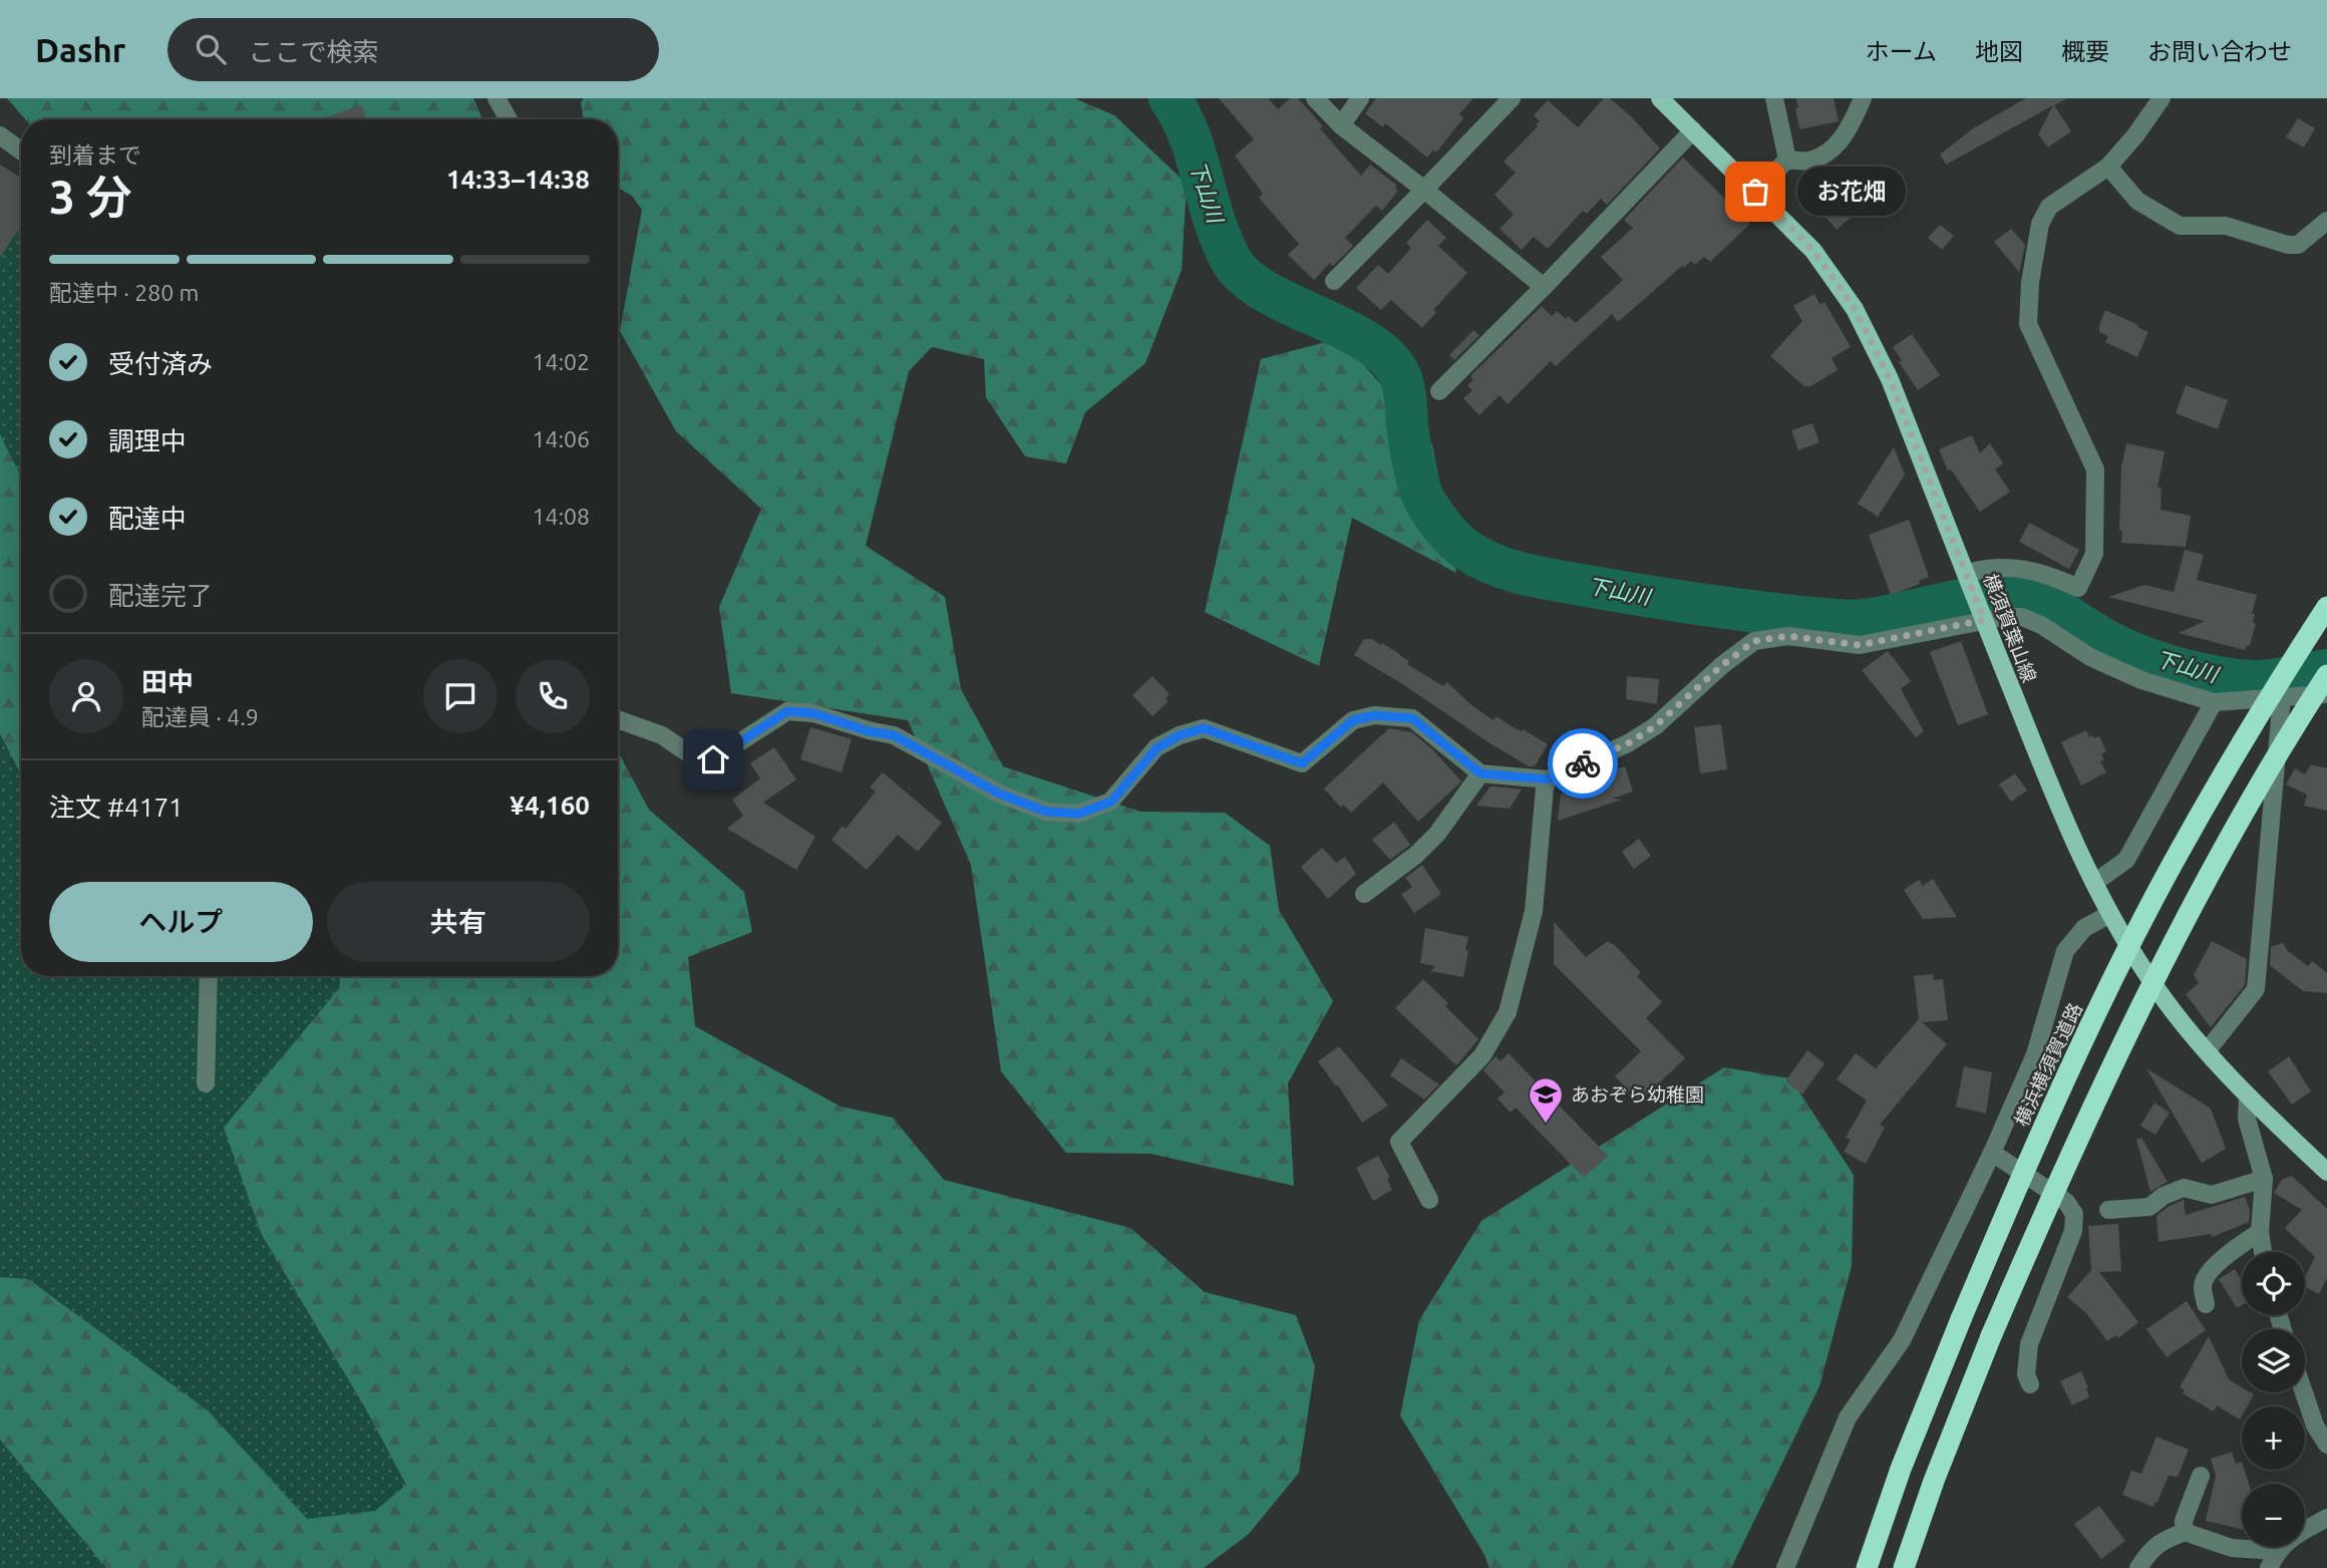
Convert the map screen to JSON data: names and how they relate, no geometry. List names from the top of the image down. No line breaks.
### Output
{"streets":{"highway":["横浜横須賀道路"],"main road":["横須賀葉山線"]},"water":["下山川"],"places":{"other":["お花畑"],"school or university":["あおぞら幼稚園"]},"page":{"header":"Dashr","search":"ここで検索","nav":["ホーム","地図","概要","お問い合わせ"],"heading":["3 分","到着まで","14:33–14:38"],"panel":["田中","配達員 · 4.9","注文 #4171","¥4,160"],"bubble":"お花畑","bar":"配達中 · 280 m","list":[["受付済み","14:02"],["調理中","14:06"],["配達中","14:08"],"配達完了"],"buttons":["ヘルプ","共有"],"map_buttons":["+","−"]}}
